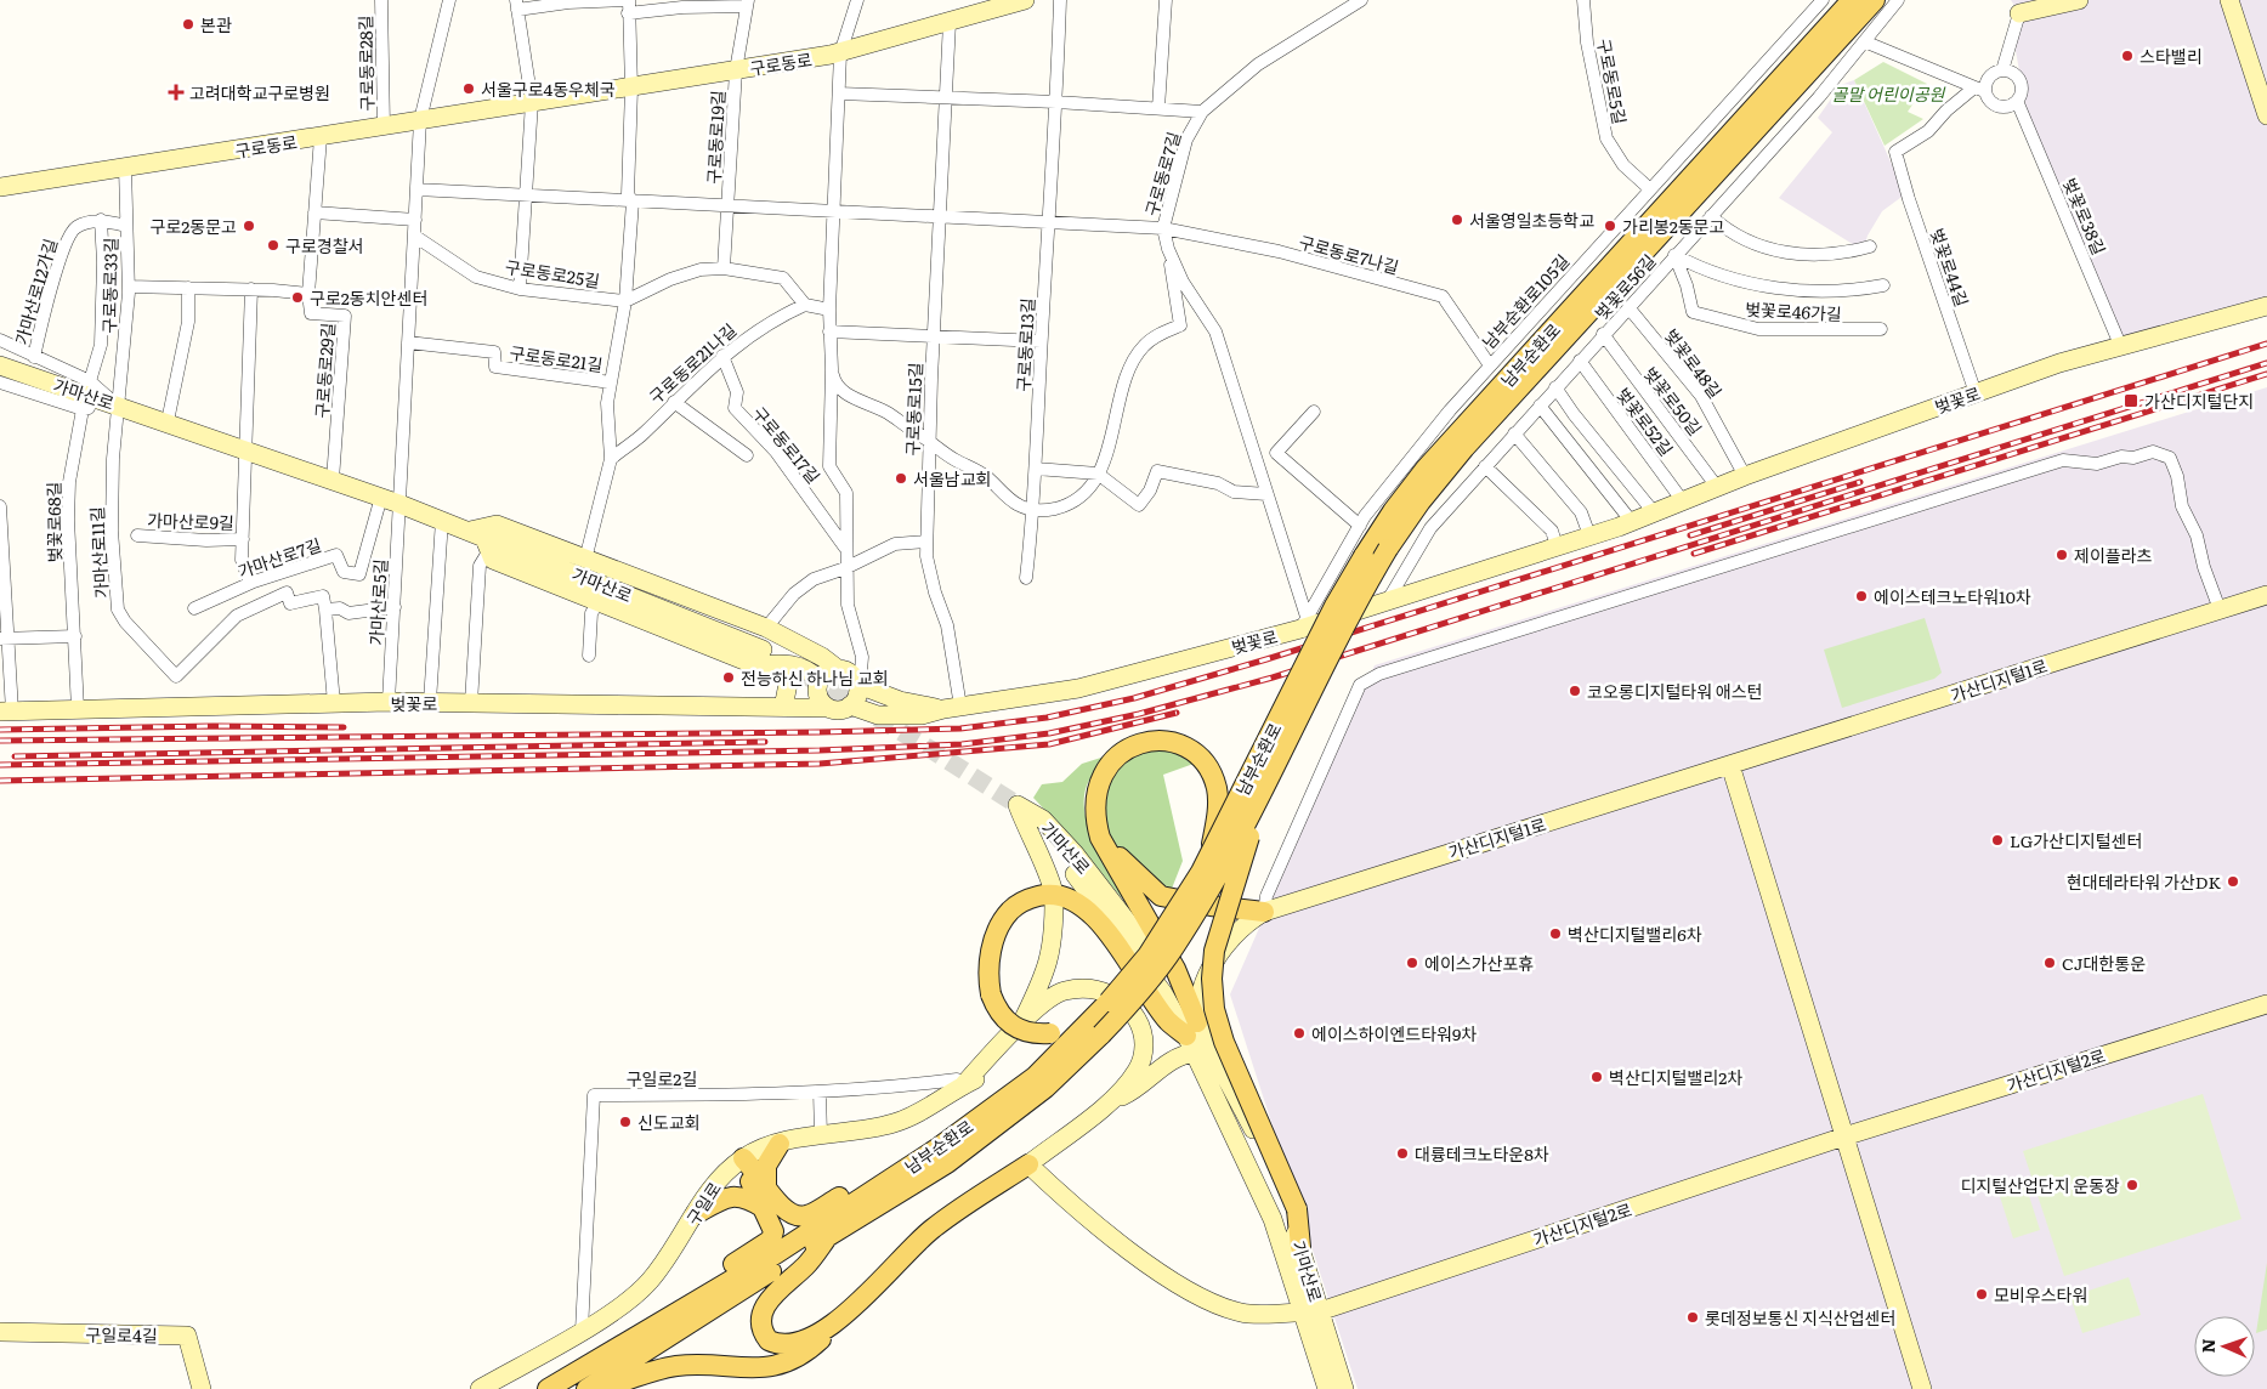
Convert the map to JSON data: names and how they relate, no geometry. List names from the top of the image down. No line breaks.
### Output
{"streets":{"main road":["구로동로","남부순환로","가마산로","벚꽃로","가산디지털1로","가산디지털2로","구일로","구일로4길"],"street":["구로동로28길","구로동로5길","구로동로19길","구로동로7길","벚꽃로38길","구로동로7나길","벚꽃로44길","구로동로25길","구로동로33길","벚꽃로56길","가마산로12가길","남부순환로105길","벚꽃로46가길","구로동로13길","구로동로21길","구로동로21나길","벚꽃로48길","구로동로29길","벚꽃로50길","구로동로15길","벚꽃로52길","구로동로17길","가마산로9길","벚꽃로68길","가마산로11길","가마산로7길","가마산로5길","구일로2길"]},"crossings":[["구로동로28길","구로동로"],["구로동로","구로동로19길"],["구로동로","구로동로33길"],["구로동로","구로동로21길"],["구로동로","구로동로15길"],["구로동로","구로동로17길"],["구로동로5길","남부순환로105길"],["구로동로19길","구로동로17길"],["구로동로7길","구로동로7나길"],["구로동로7길","남부순환로105길"],["구로동로7길","벚꽃로"],["벚꽃로38길","벚꽃로44길"],["벚꽃로38길","벚꽃로"],["구로동로7나길","남부순환로105길"],["벚꽃로44길","벚꽃로"],["구로동로25길","구로동로21길"],["구로동로33길","가마산로"],["구로동로33길","가마산로11길"],["벚꽃로56길","벚꽃로46가길"],["벚꽃로56길","벚꽃로48길"],["벚꽃로56길","벚꽃로"],["벚꽃로56길","벚꽃로50길"],["벚꽃로56길","벚꽃로52길"],["남부순환로105길","벚꽃로"],["구로동로13길","구로동로17길"],["구로동로21길","구로동로21나길"],["구로동로21나길","구로동로17길"],["벚꽃로48길","벚꽃로"],["구로동로29길","가마산로"],["가마산로","가마산로9길"],["가마산로","가마산로11길"],["가마산로","가마산로7길"],["가마산로","가마산로5길"],["가마산로","가산디지털2로"],["벚꽃로","벚꽃로50길"],["벚꽃로","구로동로15길"],["벚꽃로","벚꽃로52길"],["벚꽃로","구로동로17길"],["벚꽃로","벚꽃로68길"],["벚꽃로","가마산로5길"],["구로동로15길","구로동로17길"],["가마산로9길","가마산로7길"],["구일로2길","구일로"]],"parks":["골말 어린이공원"],"places":{"other":["본관","스타밸리","서울구로4동우체국","서울영일초등학교","구로2동문고","가리봉2동문고","구로경찰서","구로2동치안센터","서울남교회","제이플라츠","에이스테크노타워10차","전능하신 하나님 교회","코오롱디지털타워 애스턴","LG가산디지털센터","현대테라타워 가산DK","벽산디지털밸리6차","에이스가산포휴","CJ대한통운","에이스하이엔드타워9차","벽산디지털밸리2차","신도교회","대륭테크노타운8차","디지털산업단지 운동장","모비우스타워","롯데정보통신 지식산업센터"],"health":["고려대학교구로병원"],"transit":["가산디지털단지"]},"north":"left"}
